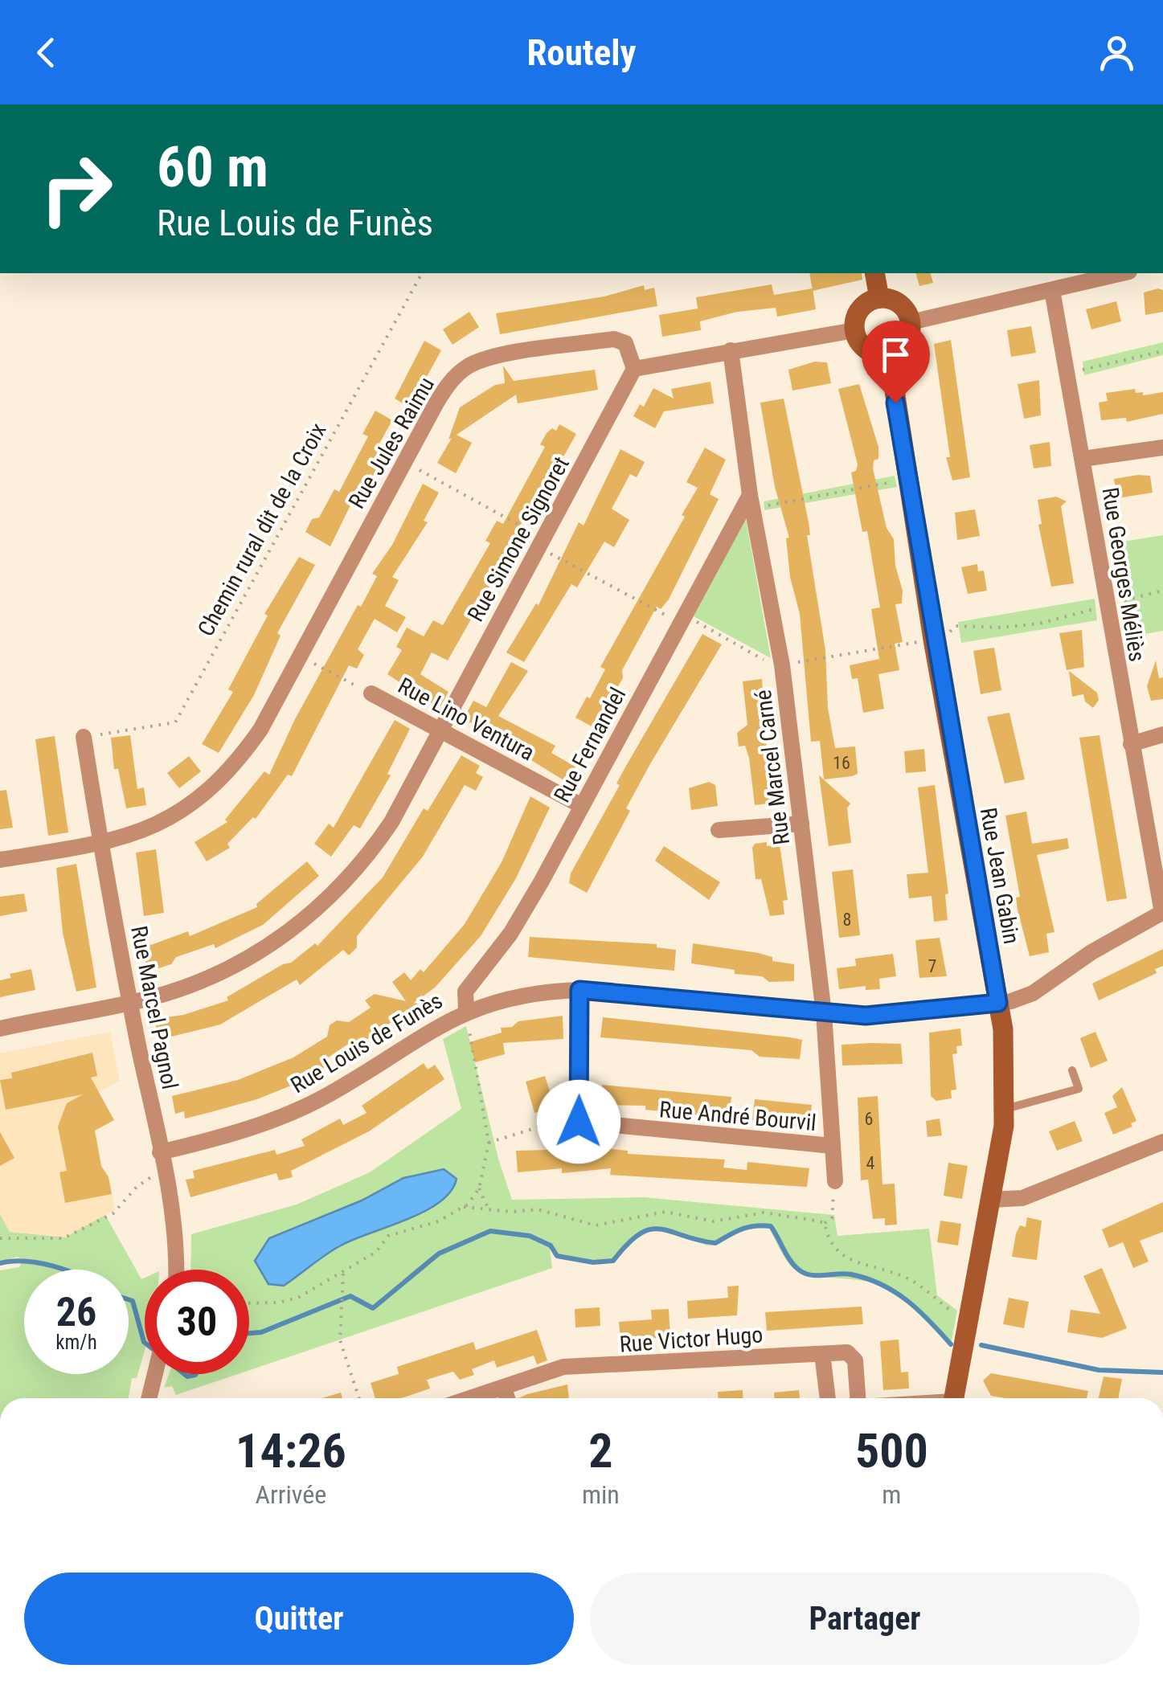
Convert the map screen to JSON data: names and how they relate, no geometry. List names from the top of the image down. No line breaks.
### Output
{"streets":{"street":["Rue Jules Raimu","Rue Simone Signoret","Rue Georges Méliès","Rue Lino Ventura","Rue Fernandel","Rue Marcel Carné","Rue Jean Gabin","Rue Marcel Pagnol","Rue Louis de Funès","Rue André Bourvil","Rue Victor Hugo"],"path":["Chemin rural dit de la Croix"]},"crossings":[["Rue Jules Raimu","Rue Simone Signoret"],["Rue Jules Raimu","Rue Marcel Pagnol"],["Chemin rural dit de la Croix","Rue Marcel Pagnol"],["Rue Simone Signoret","Rue Lino Ventura"],["Rue Simone Signoret","Rue Marcel Pagnol"],["Rue Georges Méliès","Rue Louis de Funès"],["Rue Lino Ventura","Rue Fernandel"],["Rue Fernandel","Rue Marcel Carné"],["Rue Fernandel","Rue Louis de Funès"],["Rue Marcel Carné","Rue Louis de Funès"],["Rue Marcel Carné","Rue André Bourvil"],["Rue Jean Gabin","Rue Louis de Funès"],["Rue Marcel Pagnol","Rue Louis de Funès"]],"house_numbers":["16","8","7","6","4"],"page":{"header":"Routely","turn":["60 m","Rue Louis de Funès"],"speed":"26 km/h","limit":"30","eta":["14:26","Arrivée","2","min","500","m"],"buttons":["Quitter","Partager"]}}
